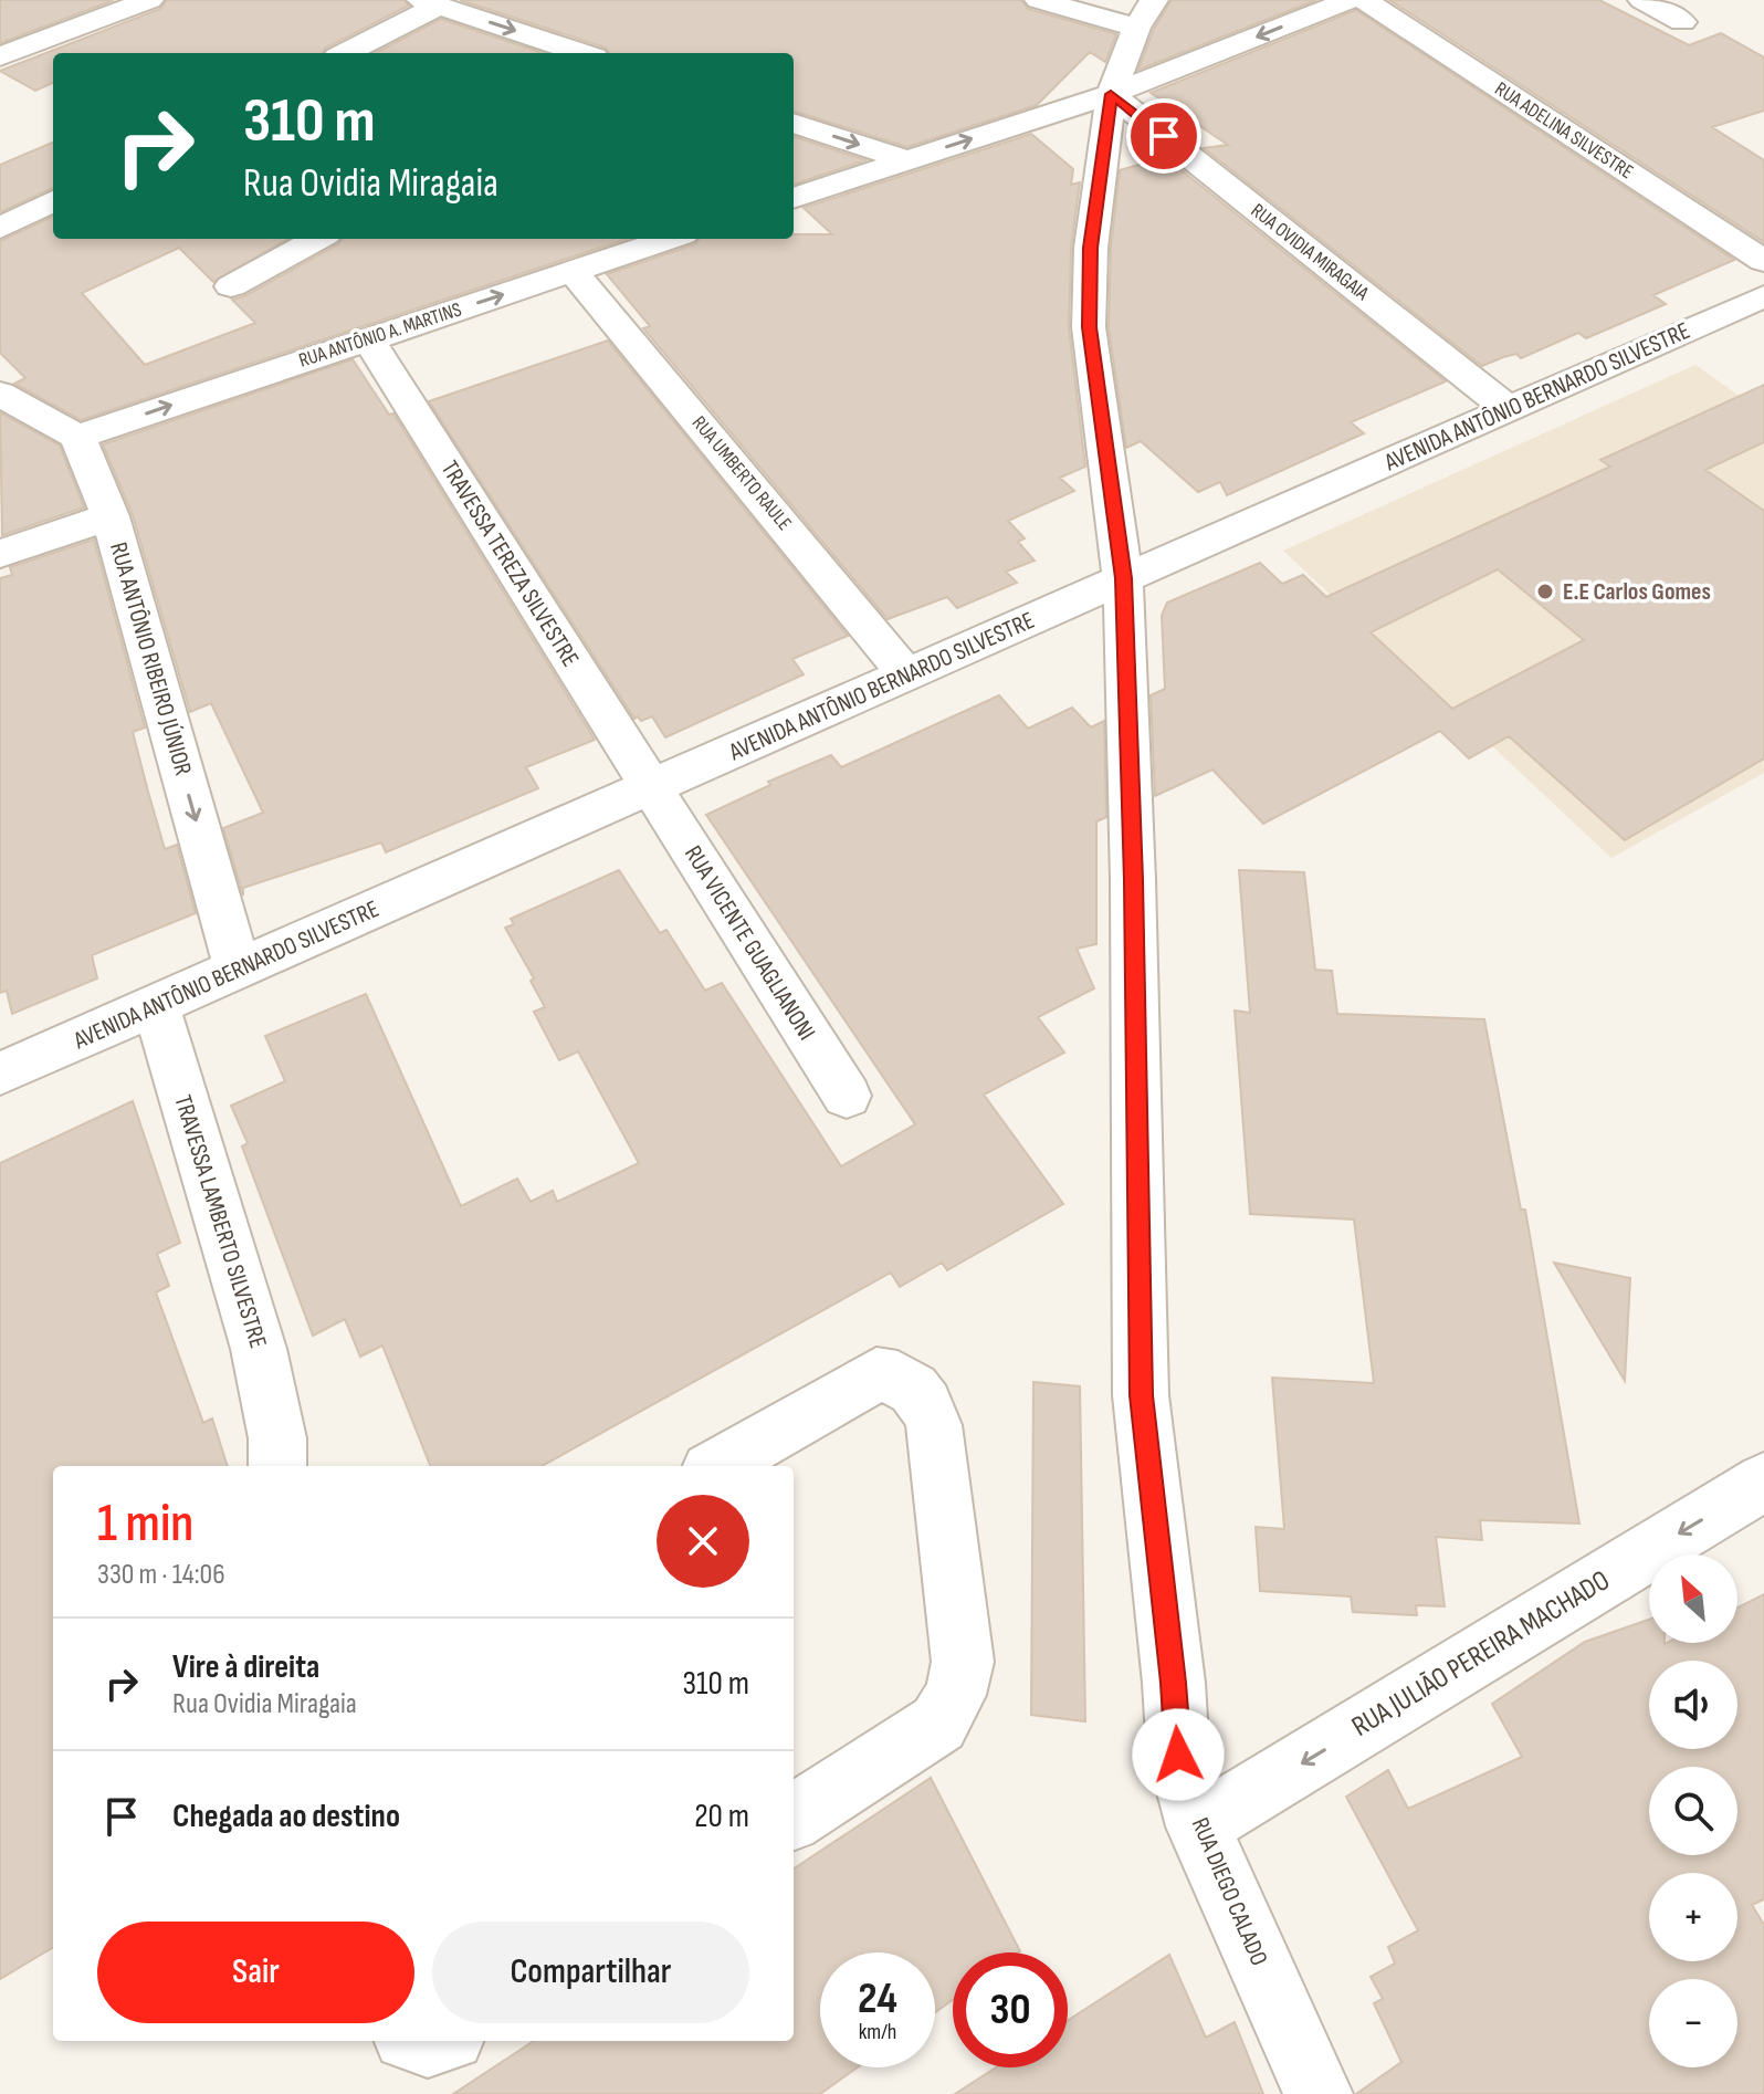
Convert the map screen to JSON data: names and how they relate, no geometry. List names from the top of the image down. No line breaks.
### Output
{"streets":{"street":["RUA ADELINA SILVESTRE","RUA OVIDIA MIRAGAIA","RUA ANTÔNIO A. MARTINS","AVENIDA ANTÔNIO BERNARDO SILVESTRE","RUA UMBERTO RAULE","TRAVESSA TEREZA SILVESTRE","RUA ANTÔNIO RIBEIRO JÚNIOR","RUA VICENTE GUAGLIANONI","TRAVESSA LAMBERTO SILVESTRE","RUA JULIÃO PEREIRA MACHADO","RUA DIEGO CALADO"]},"crossings":[["RUA OVIDIA MIRAGAIA","AVENIDA ANTÔNIO BERNARDO SILVESTRE"],["RUA OVIDIA MIRAGAIA","RUA DIEGO CALADO"],["RUA ANTÔNIO A. MARTINS","RUA UMBERTO RAULE"],["RUA ANTÔNIO A. MARTINS","TRAVESSA TEREZA SILVESTRE"],["RUA ANTÔNIO A. MARTINS","RUA ANTÔNIO RIBEIRO JÚNIOR"],["AVENIDA ANTÔNIO BERNARDO SILVESTRE","RUA UMBERTO RAULE"],["AVENIDA ANTÔNIO BERNARDO SILVESTRE","TRAVESSA TEREZA SILVESTRE"],["AVENIDA ANTÔNIO BERNARDO SILVESTRE","RUA ANTÔNIO RIBEIRO JÚNIOR"],["AVENIDA ANTÔNIO BERNARDO SILVESTRE","RUA VICENTE GUAGLIANONI"],["AVENIDA ANTÔNIO BERNARDO SILVESTRE","TRAVESSA LAMBERTO SILVESTRE"],["AVENIDA ANTÔNIO BERNARDO SILVESTRE","RUA DIEGO CALADO"],["TRAVESSA TEREZA SILVESTRE","RUA VICENTE GUAGLIANONI"],["RUA JULIÃO PEREIRA MACHADO","RUA DIEGO CALADO"]],"one_way":["RUA ANTÔNIO RIBEIRO JÚNIOR","RUA JULIÃO PEREIRA MACHADO"],"places":["E.E Carlos Gomes"],"north":"top left","page":{"turn":["310 m","Rua Ovidia Miragaia"],"heading":["1 min","330 m · 14:06"],"map_buttons":["+","−"],"list":[{"name":"Vire à direita","note":"Rua Ovidia Miragaia","value":"310 m"},{"name":"Chegada ao destino","value":"20 m"}],"buttons":["Sair","Compartilhar"],"speed":"24 km/h","limit":"30"}}
